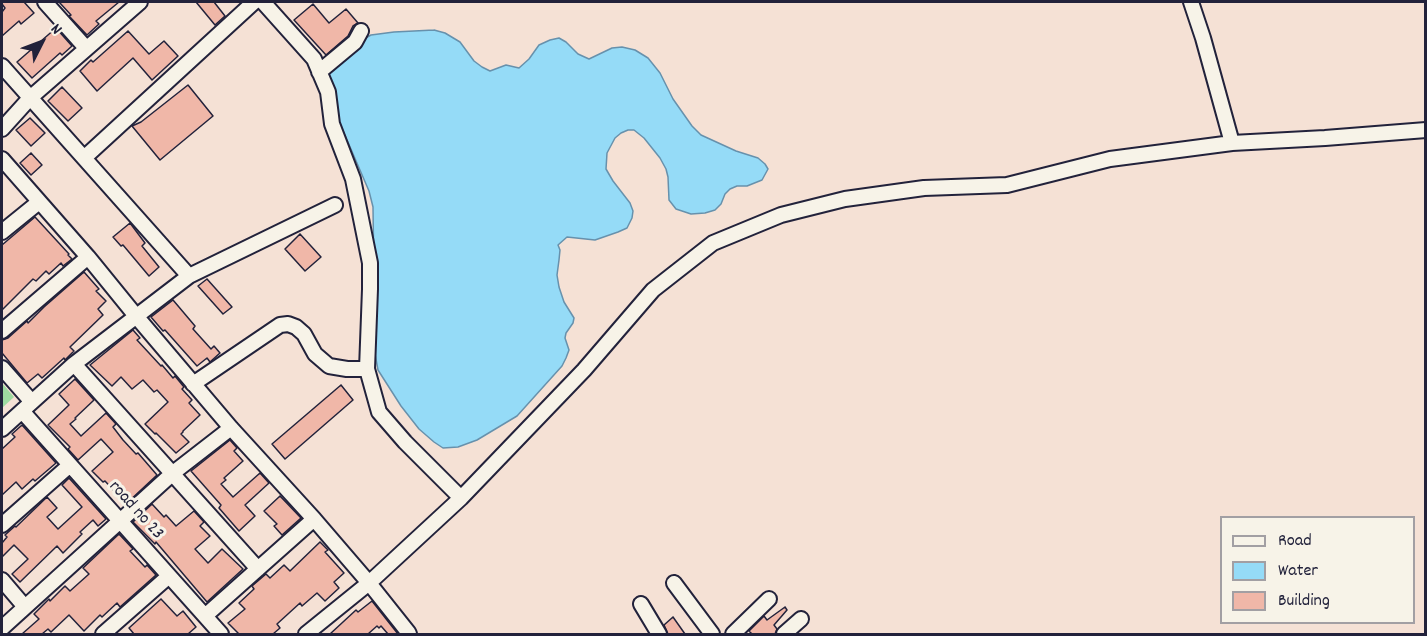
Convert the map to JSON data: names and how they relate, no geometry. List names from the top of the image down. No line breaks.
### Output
{"streets":{"street":["road no 23"]},"legend":["Road","Water","Building"],"north":"top right"}
